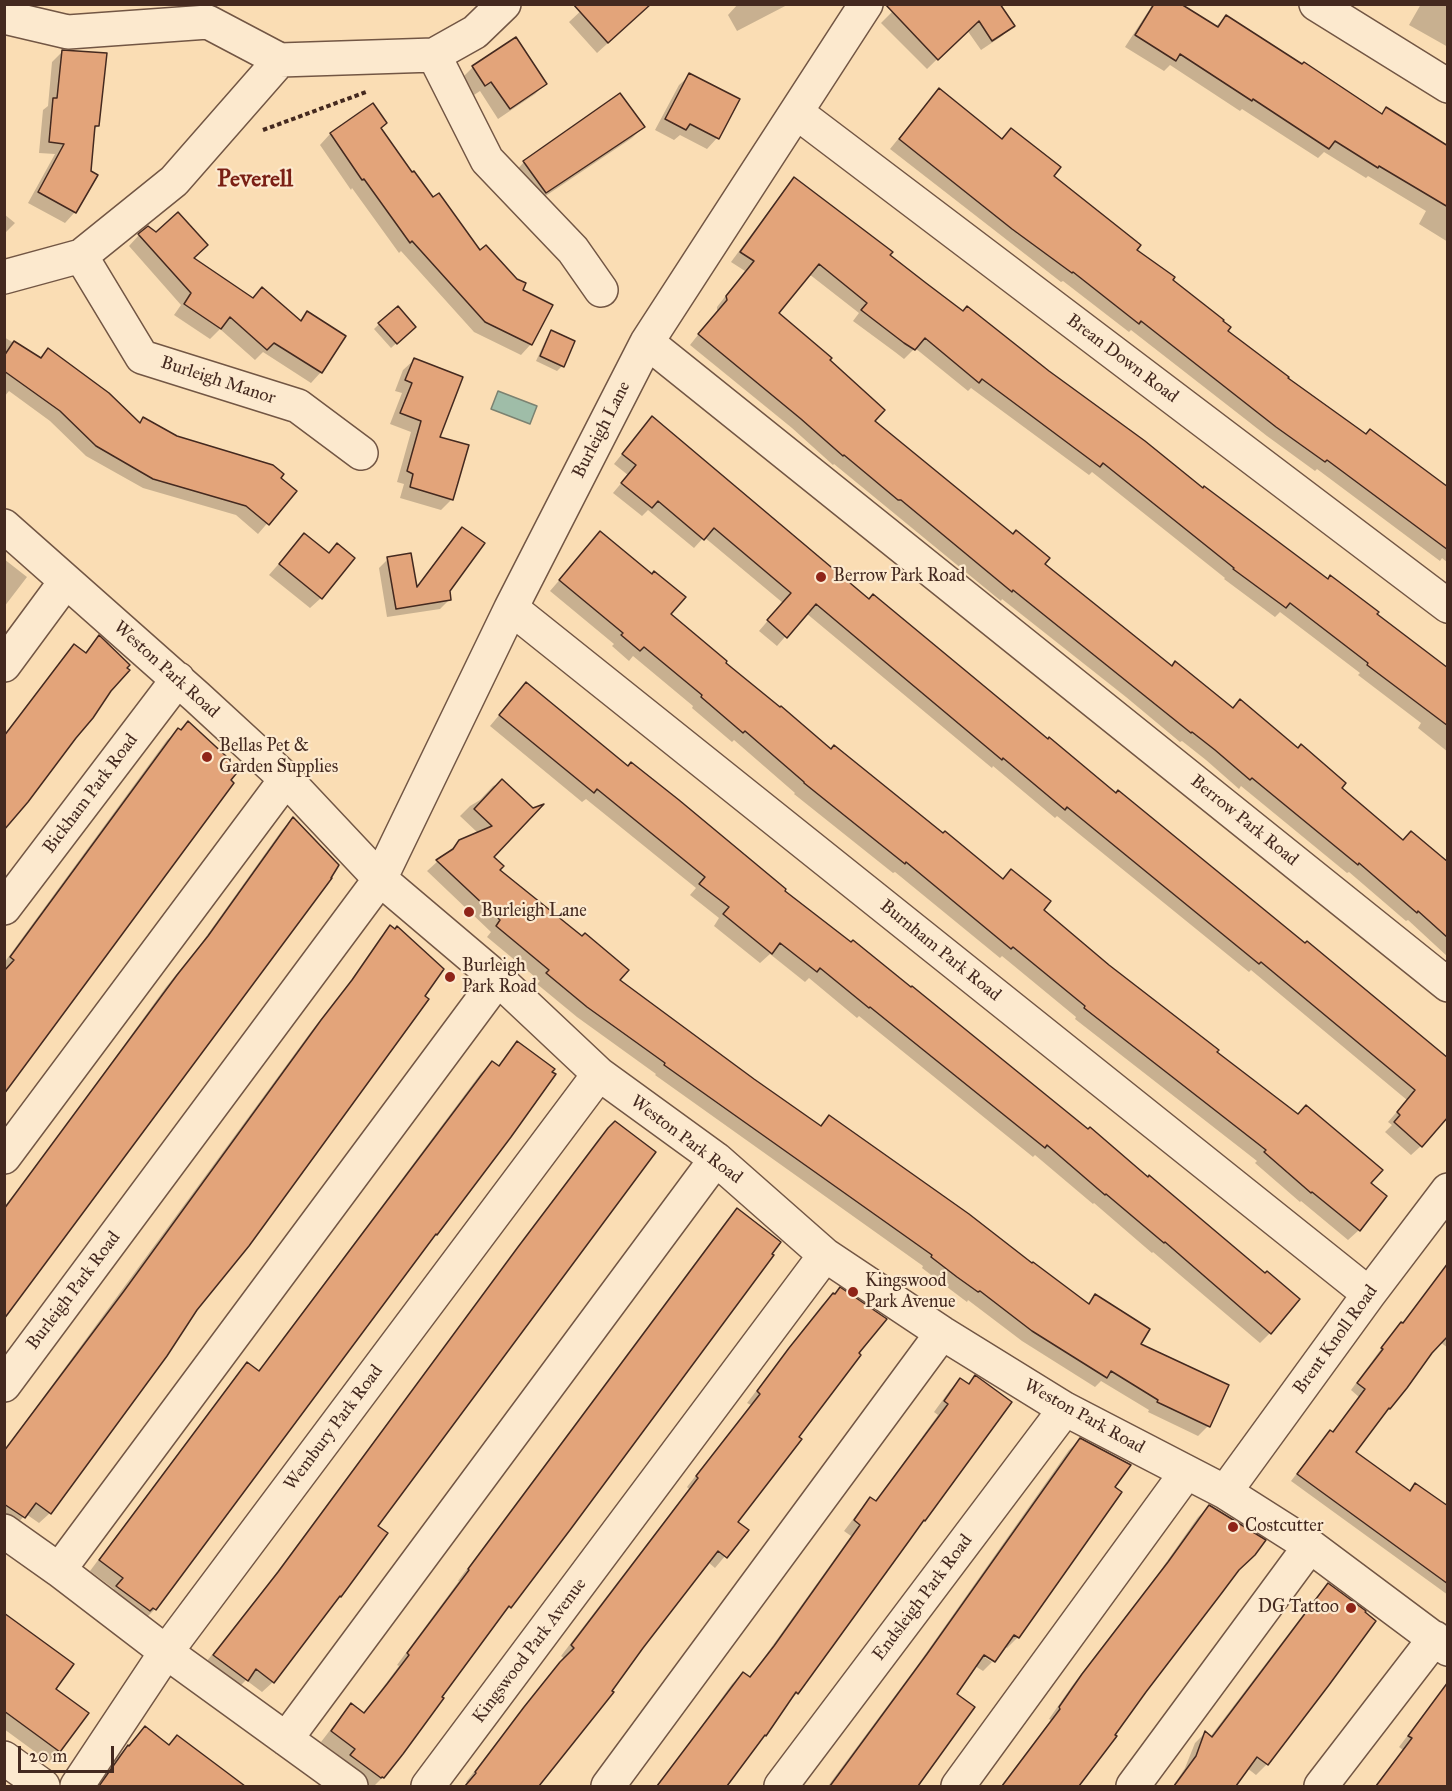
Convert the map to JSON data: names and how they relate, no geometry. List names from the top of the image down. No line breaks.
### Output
{"streets":{"street":["Brean Down Road","Burleigh Manor","Burleigh Lane","Weston Park Road","Bickham Park Road","Berrow Park Road","Burnham Park Road","Burleigh Park Road","Brent Knoll Road","Wembury Park Road","Endsleigh Park Road","Kingswood Park Avenue"]},"crossings":[["Brean Down Road","Burleigh Lane"],["Burleigh Lane","Weston Park Road"],["Burleigh Lane","Berrow Park Road"],["Burleigh Lane","Burnham Park Road"],["Burleigh Lane","Burleigh Park Road"],["Weston Park Road","Bickham Park Road"],["Weston Park Road","Burleigh Park Road"],["Weston Park Road","Brent Knoll Road"],["Weston Park Road","Wembury Park Road"],["Weston Park Road","Endsleigh Park Road"],["Weston Park Road","Kingswood Park Avenue"],["Burnham Park Road","Brent Knoll Road"]],"districts":["Peverell"],"places":["Berrow Park Road","Bellas Pet & Garden Supplies","Burleigh Lane","Burleigh Park Road","Kingswood Park Avenue","Costcutter","DG Tattoo"],"scale_bar":"20 m"}
